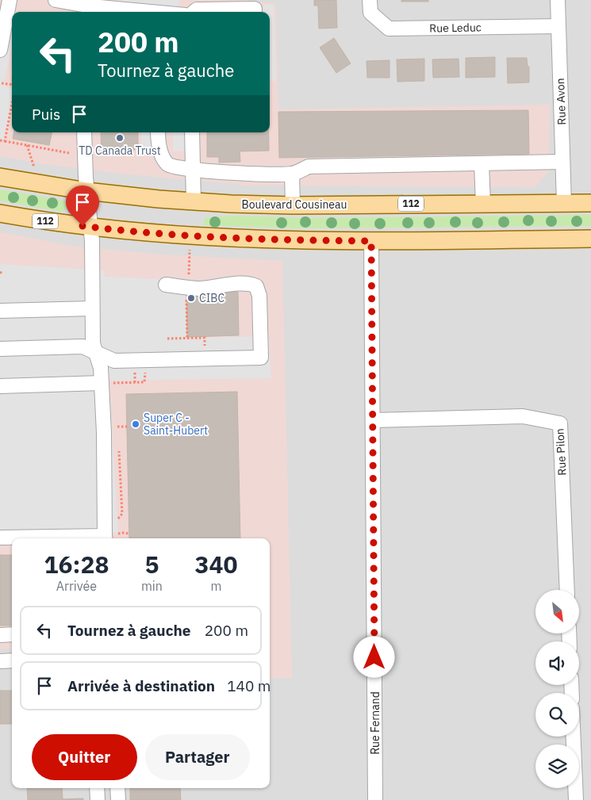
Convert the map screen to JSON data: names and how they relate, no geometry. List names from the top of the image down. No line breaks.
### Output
{"streets":{"main road":["112","Boulevard Cousineau"],"street":["Rue Leduc","Rue Avon","Rue Pilon","Rue Fernand"]},"crossings":[["Rue Leduc","Rue Avon"],["Rue Avon","Boulevard Cousineau"],["112","Rue Fernand"],["Rue Pilon","Rue Fernand"]],"places":["TD Canada Trust","CIBC","Super C - Saint-Hubert"],"north":"bottom right","page":{"turn":["200 m","Tournez à gauche"],"then":"Puis","eta":["16:28","Arrivée","5","min","340","m"],"list":[{"name":"Tournez à gauche","value":"200 m"},{"name":"Arrivée à destination","value":"140 m"}],"buttons":["Quitter","Partager"]}}
